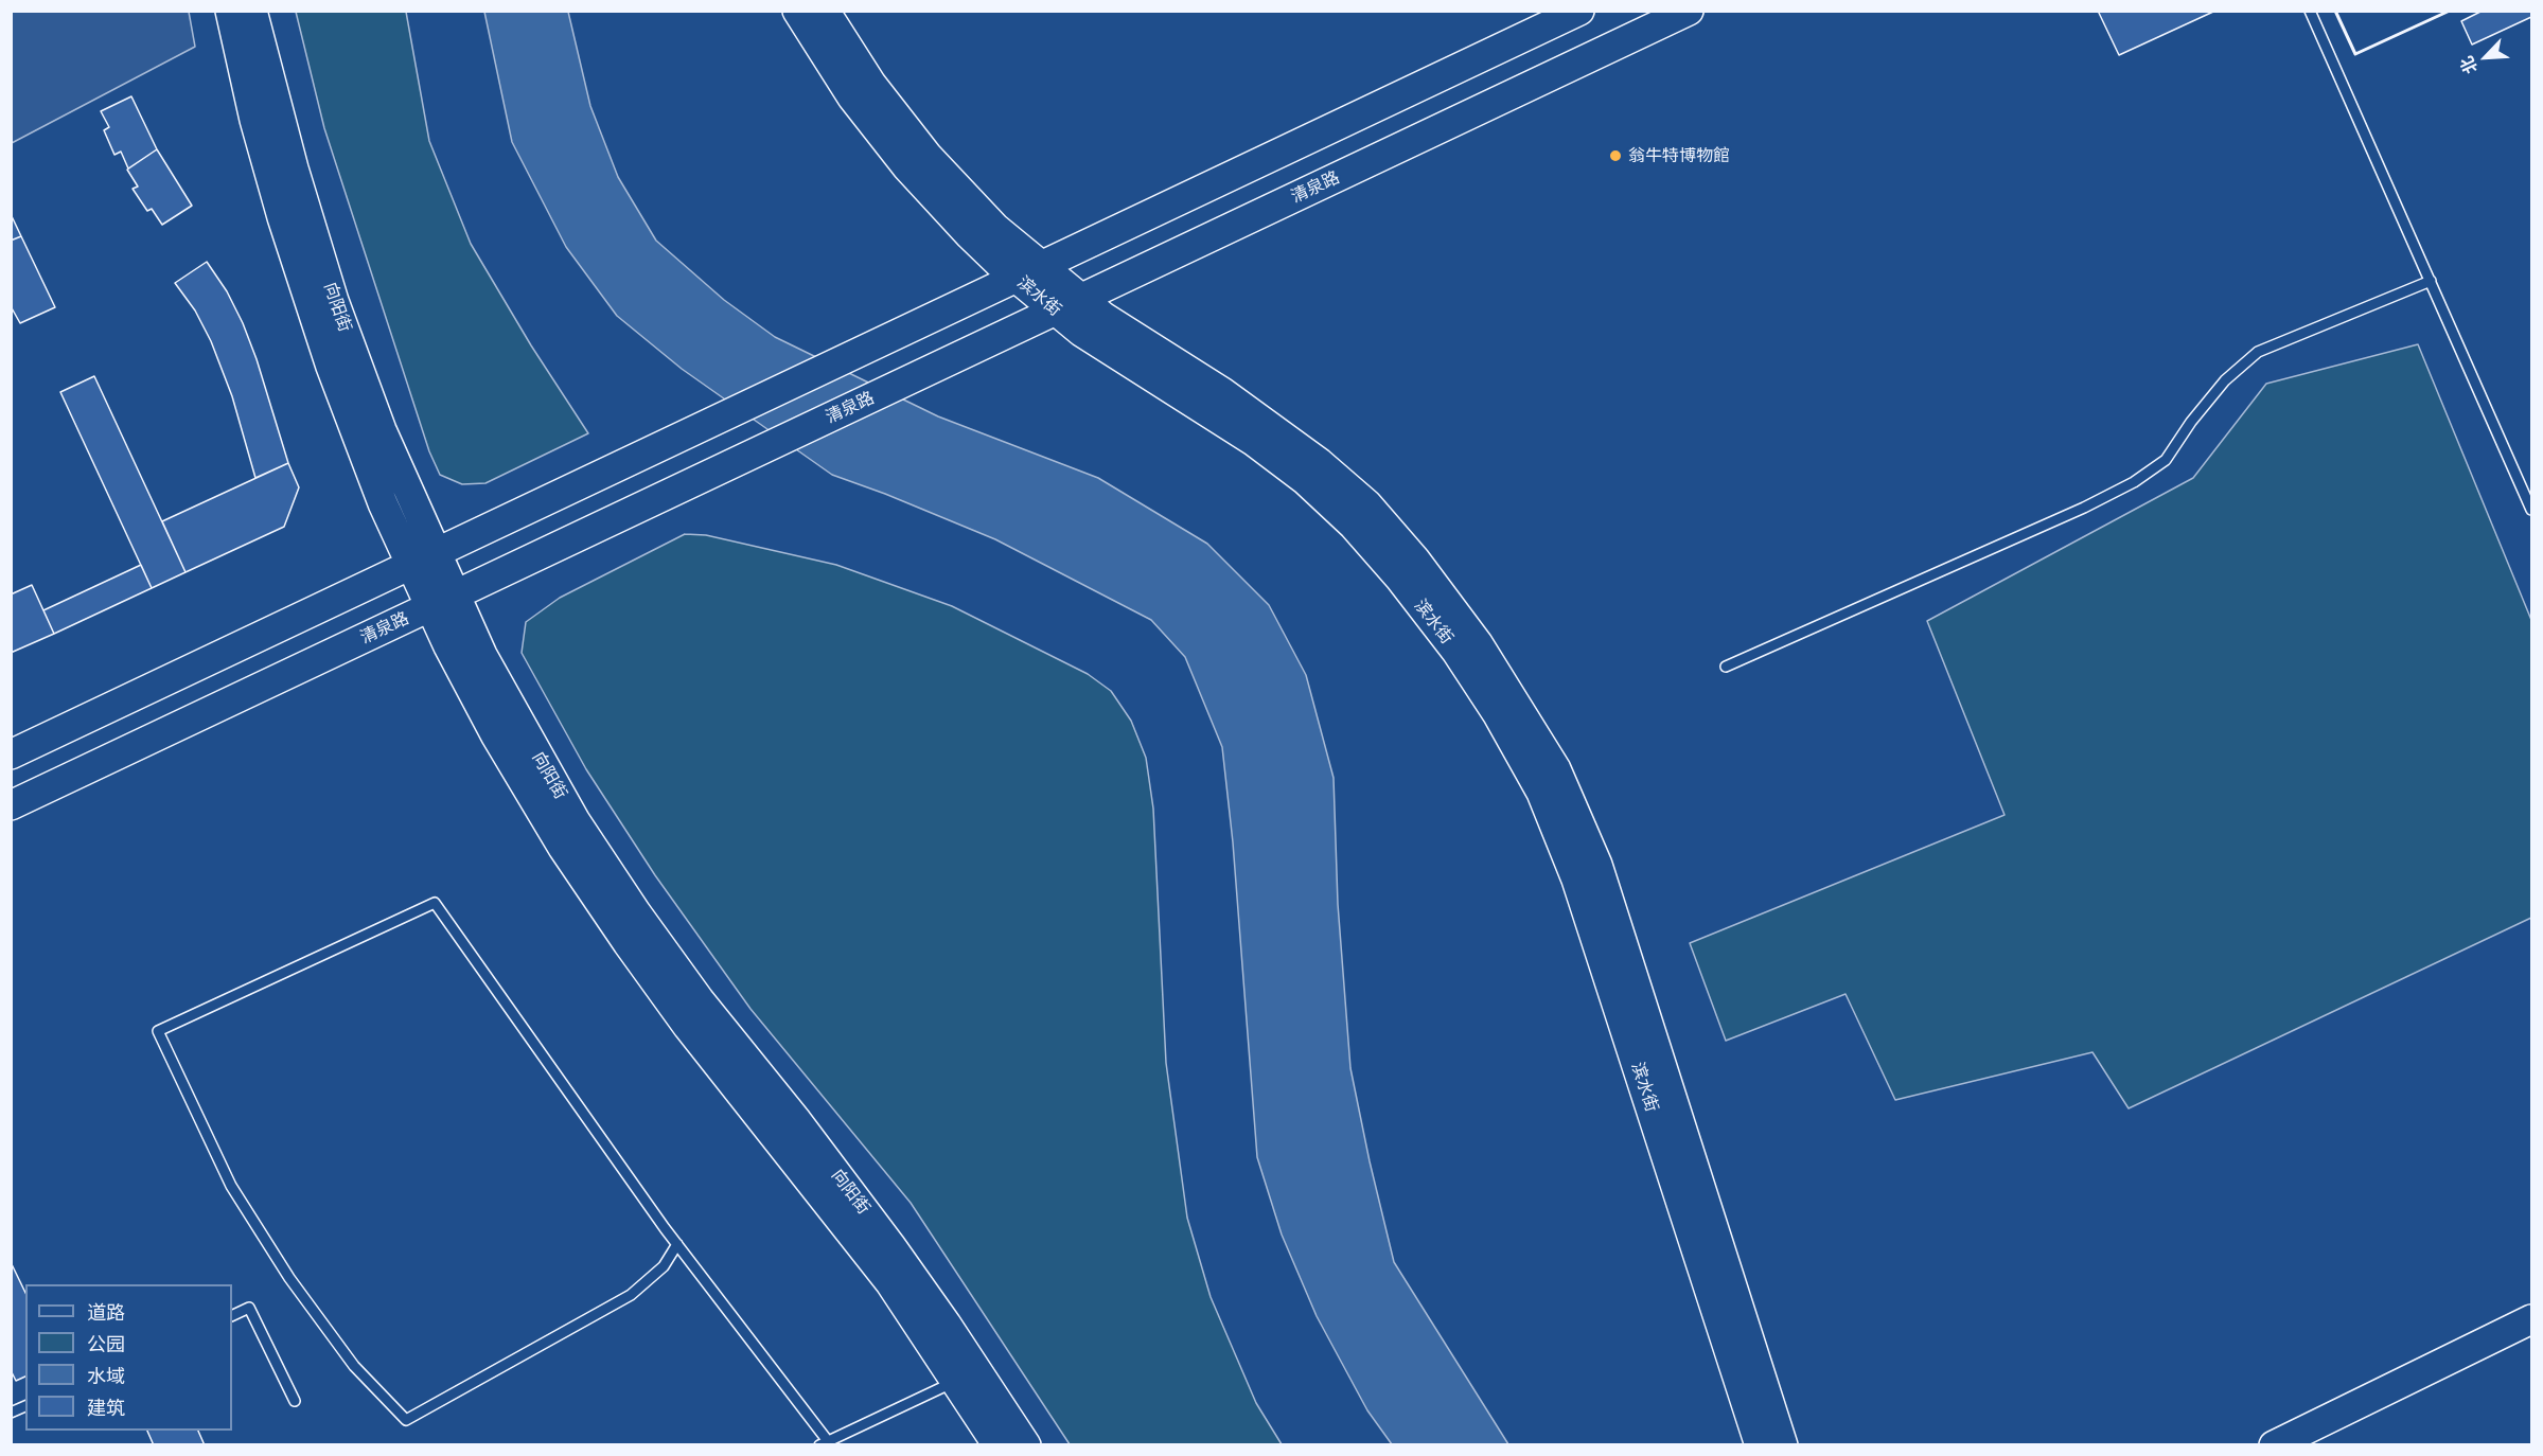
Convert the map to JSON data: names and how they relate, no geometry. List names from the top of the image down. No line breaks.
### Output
{"streets":{"street":["清泉路","滨水街","向阳街"]},"crossings":[["清泉路","滨水街"],["清泉路","向阳街"]],"places":["翁牛特博物館"],"legend":["道路","公园","水域","建筑"],"north":"bottom left"}
